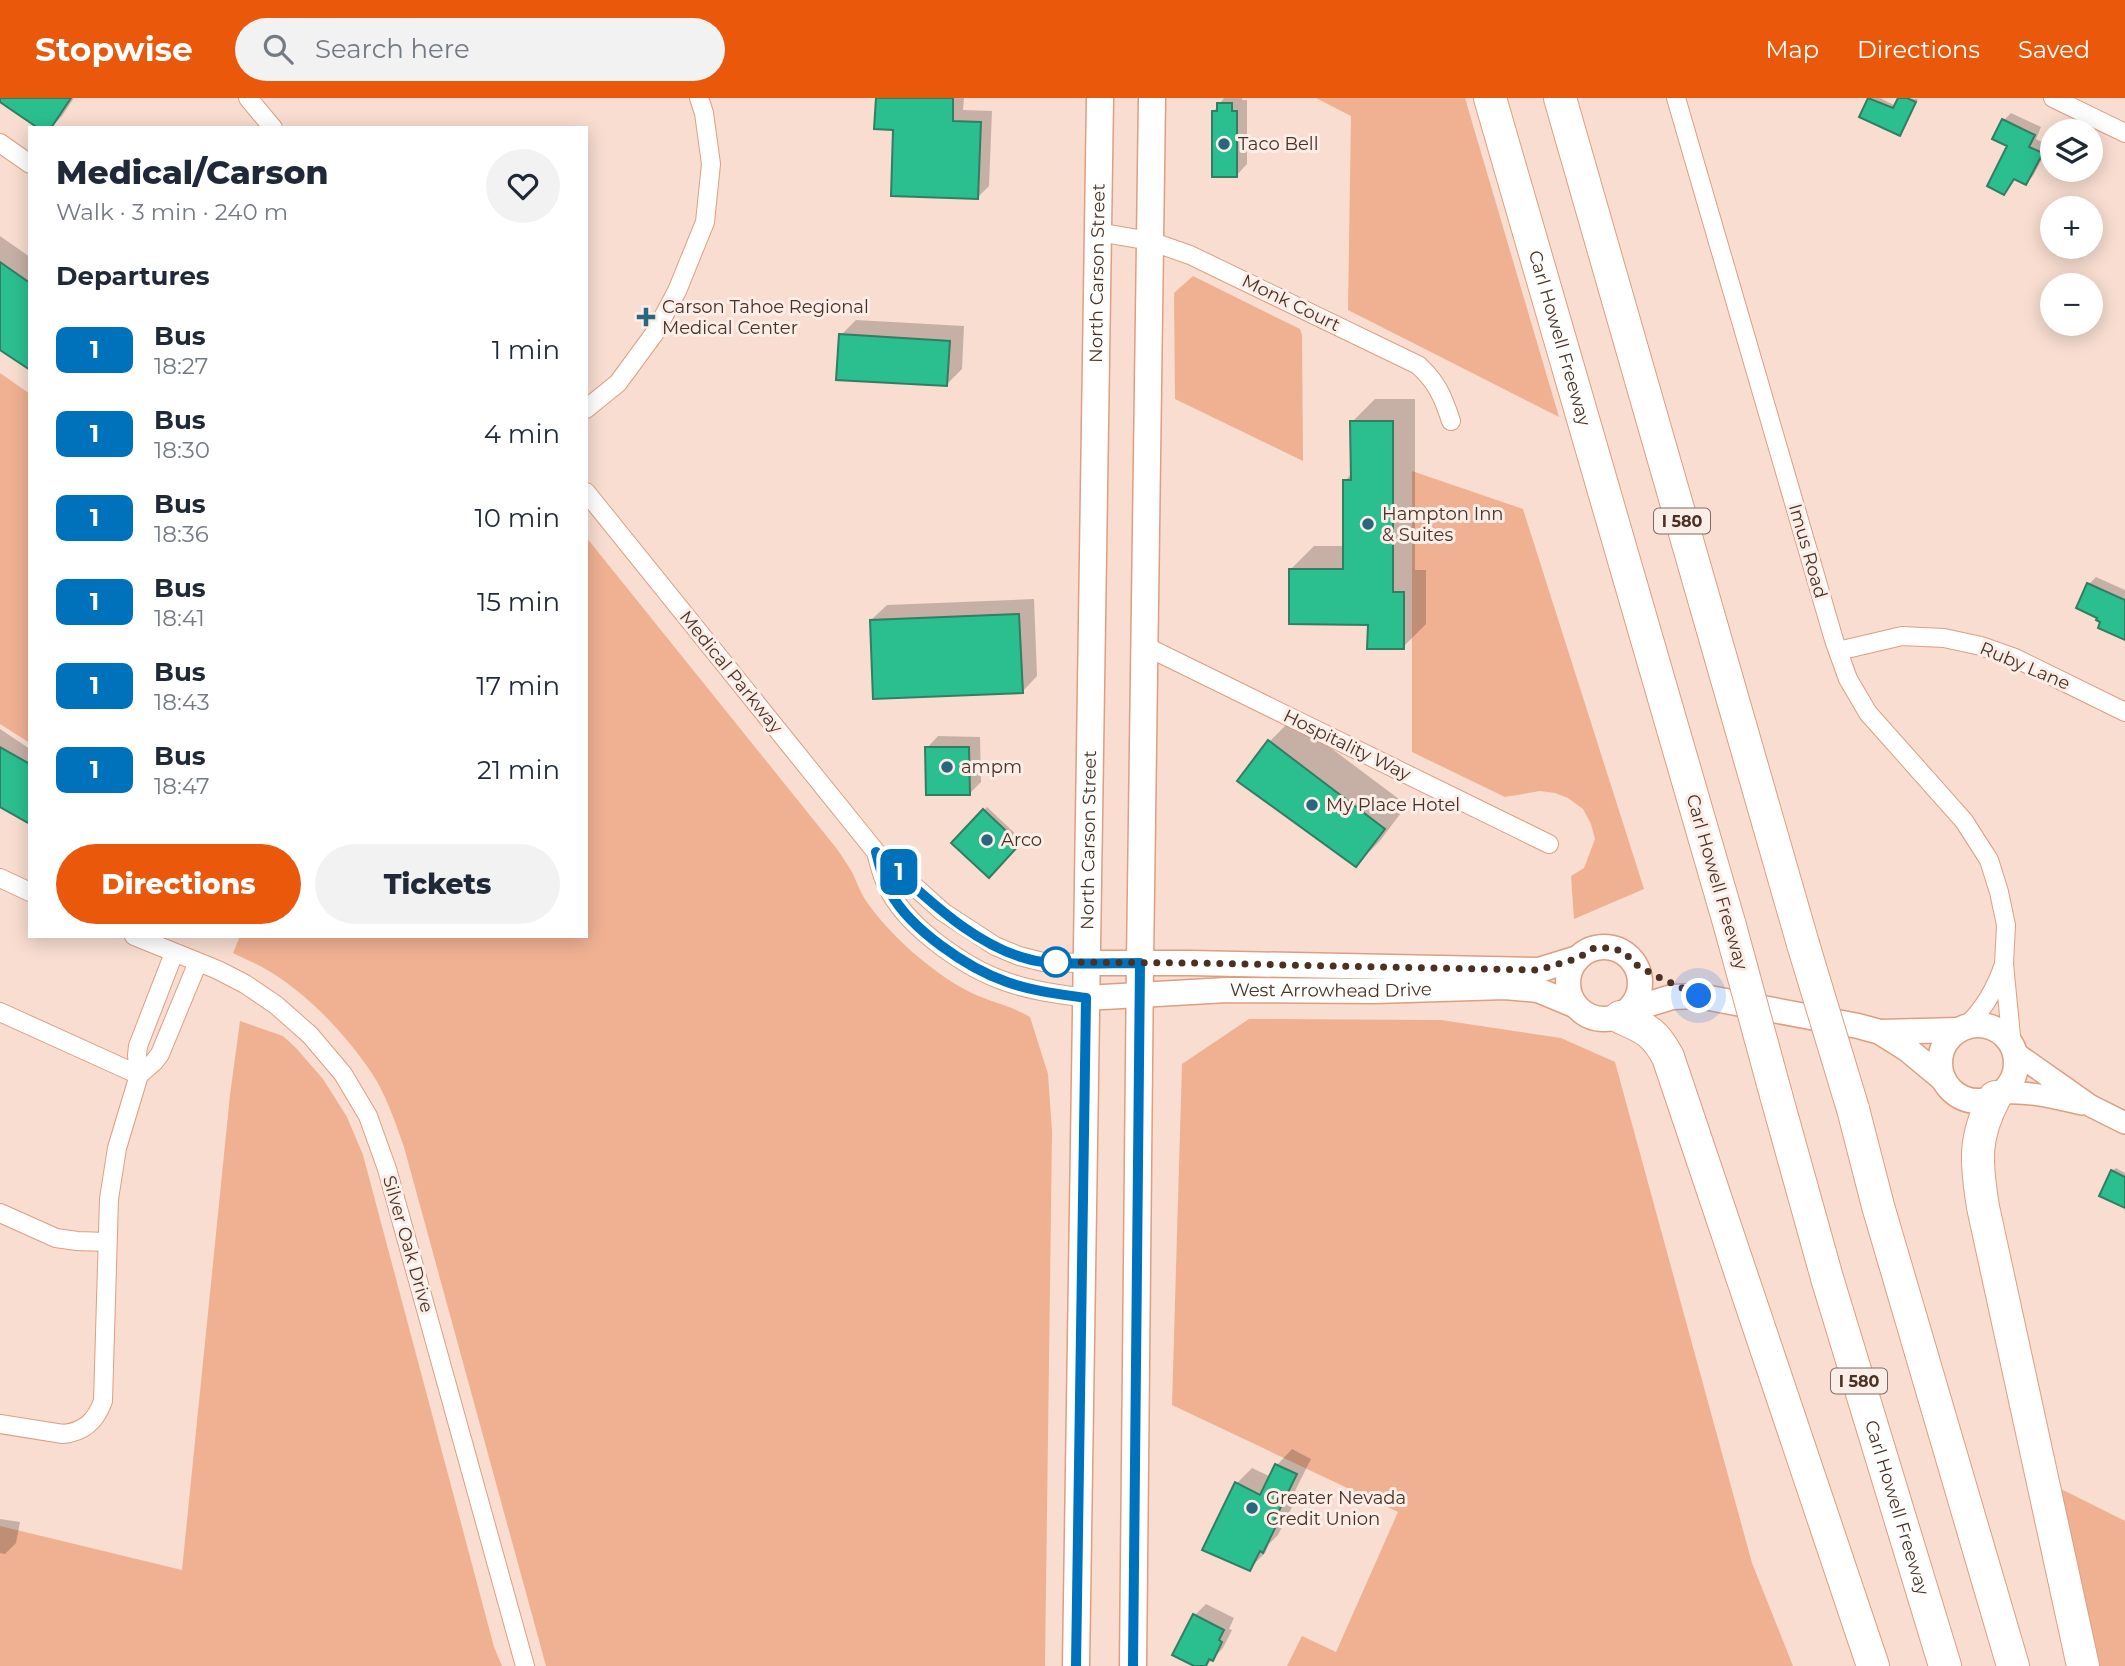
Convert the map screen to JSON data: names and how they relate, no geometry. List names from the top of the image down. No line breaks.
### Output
{"streets":{"highway":["Carl Howell Freeway","I 580"],"main road":["North Carson Street","West Arrowhead Drive"],"street":["Monk Court","Imus Road","Ruby Lane","Medical Parkway","Hospitality Way","Silver Oak Drive"]},"crossings":[["North Carson Street","Monk Court"],["North Carson Street","Medical Parkway"],["North Carson Street","West Arrowhead Drive"],["Imus Road","Ruby Lane"],["Medical Parkway","West Arrowhead Drive"]],"places":{"other":["Taco Bell","Hampton Inn & Suites","ampm","My Place Hotel","Arco","Greater Nevada Credit Union"],"health":["Carson Tahoe Regional Medical Center"]},"lines":["bus line 1"],"page":{"header":"Stopwise","search":"Search here","nav":["Map","Directions","Saved"],"on_map":"1","map_buttons":["+","−"],"heading":[["Medical/Carson","Walk · 3 min · 240 m"],"Departures"],"list":[{"mark":"1","name":"Bus","note":"18:27","value":"1 min"},{"mark":"1","name":"Bus","note":"18:30","value":"4 min"},{"mark":"1","name":"Bus","note":"18:36","value":"10 min"},{"mark":"1","name":"Bus","note":"18:41","value":"15 min"},{"mark":"1","name":"Bus","note":"18:43","value":"17 min"},{"mark":"1","name":"Bus","note":"18:47","value":"21 min"}],"buttons":["Directions","Tickets"]}}
